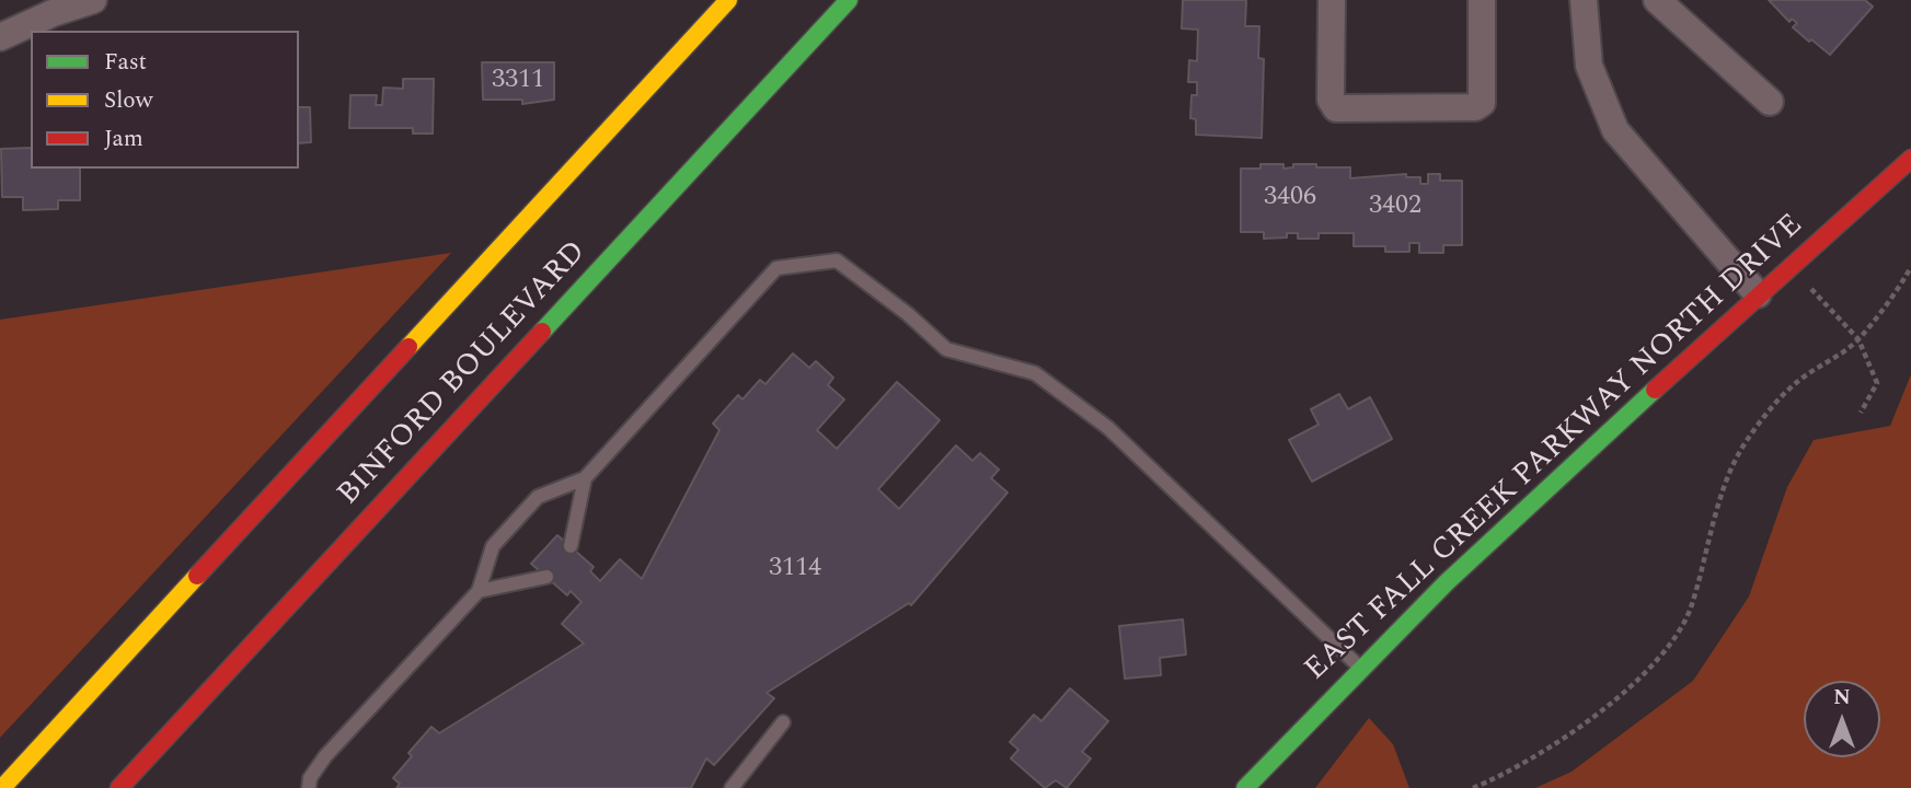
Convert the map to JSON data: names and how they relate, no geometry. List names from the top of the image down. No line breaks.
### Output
{"streets":{"main road":["BINFORD BOULEVARD","EAST FALL CREEK PARKWAY NORTH DRIVE"]},"house_numbers":["3311","3406","3402","3114"],"legend":["Fast","Slow","Jam"],"north":"top"}
